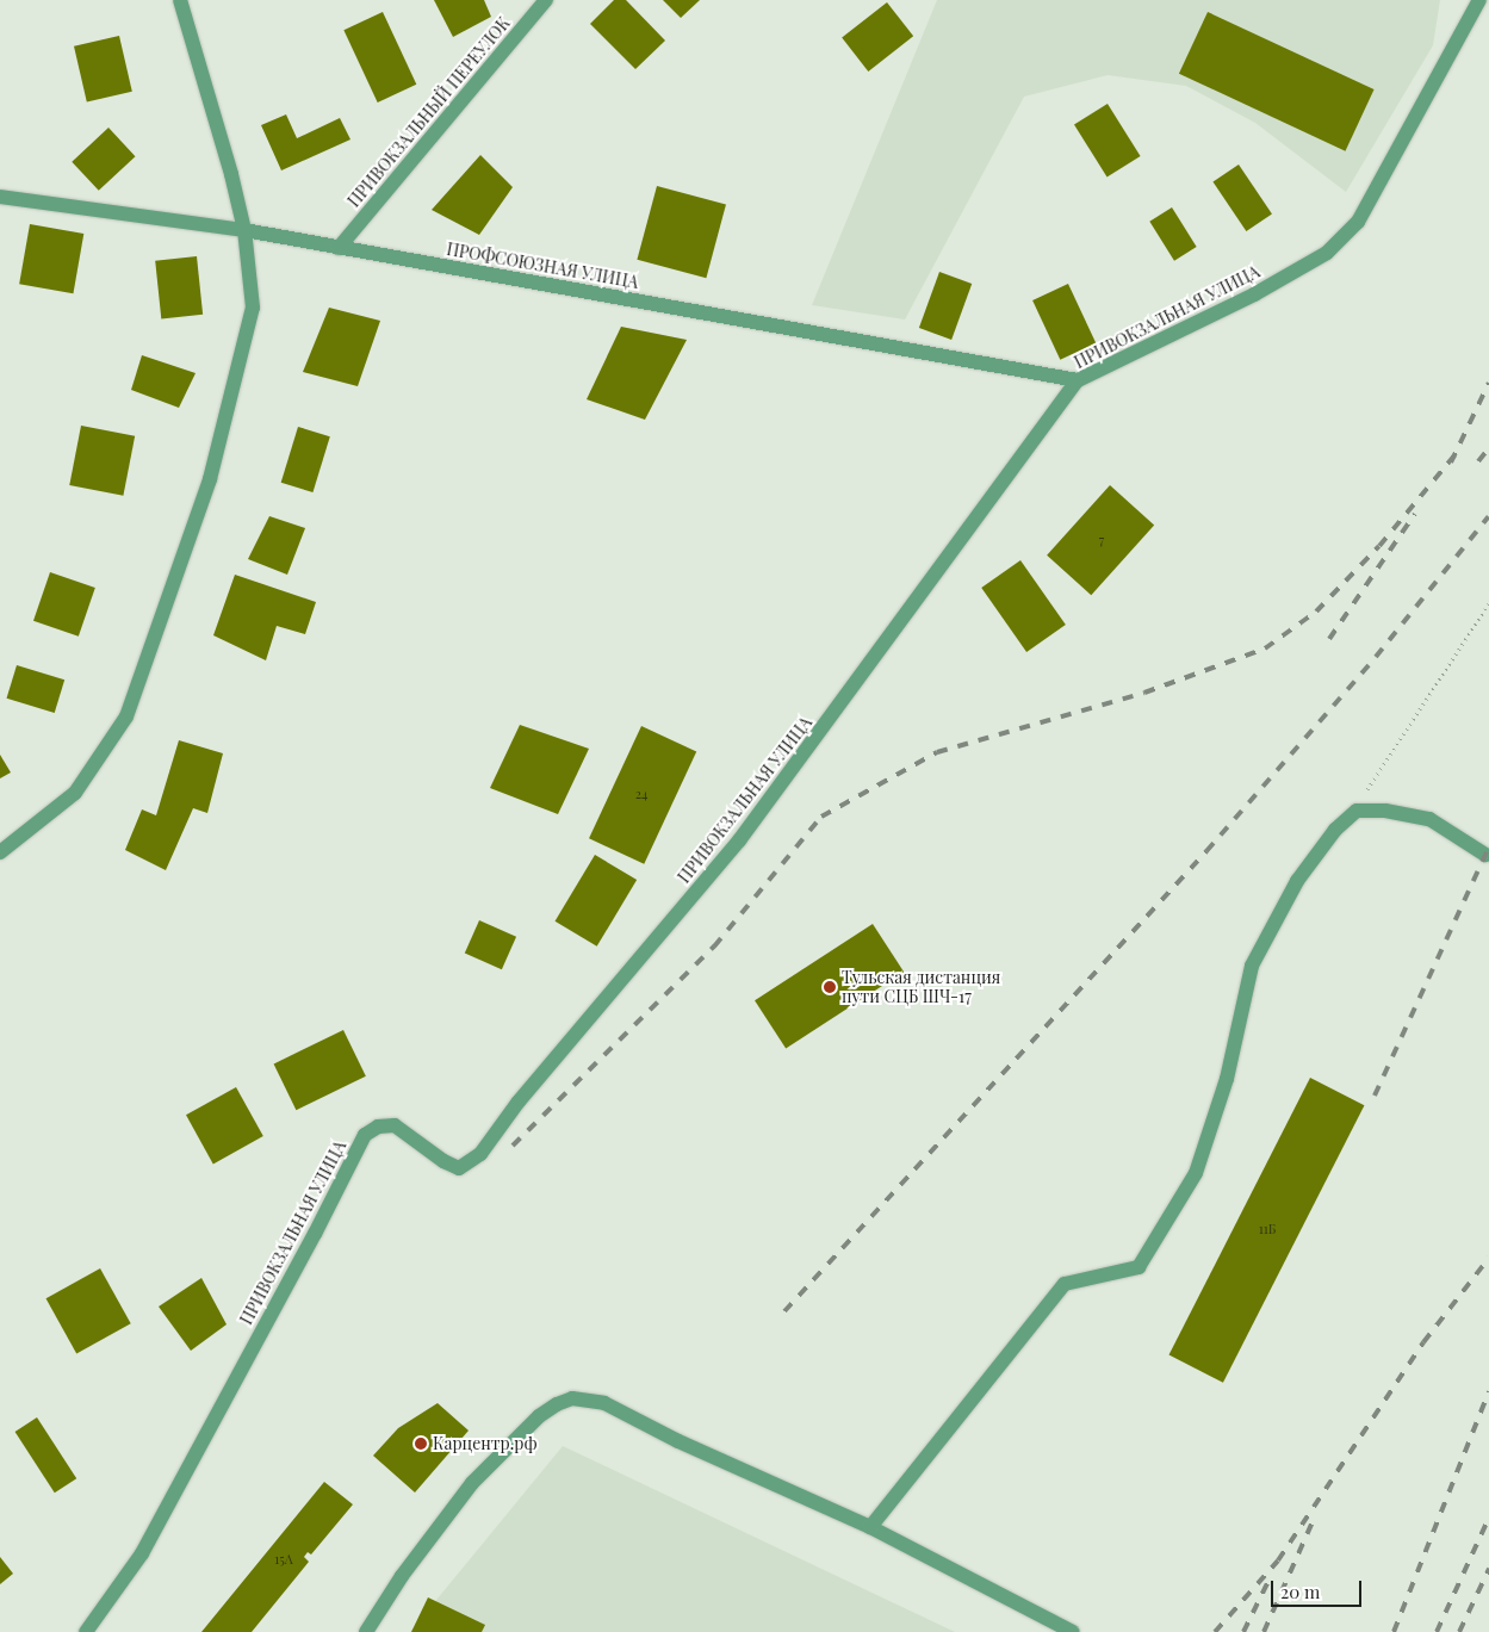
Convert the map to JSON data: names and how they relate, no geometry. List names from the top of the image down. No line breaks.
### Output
{"streets":{"street":["ПРИВОКЗАЛЬНЫЙ ПЕРЕУЛОК","ПРОФСОЮЗНАЯ УЛИЦА","ПРИВОКЗАЛЬНАЯ УЛИЦА"]},"crossings":[["ПРИВОКЗАЛЬНЫЙ ПЕРЕУЛОК","ПРОФСОЮЗНАЯ УЛИЦА"],["ПРОФСОЮЗНАЯ УЛИЦА","ПРИВОКЗАЛЬНАЯ УЛИЦА"]],"places":["Тульская дистанция пути СЦБ ШЧ-17","Карцентр.рф"],"house_numbers":["7","24","11Б","15А"],"scale_bar":"20 m"}
